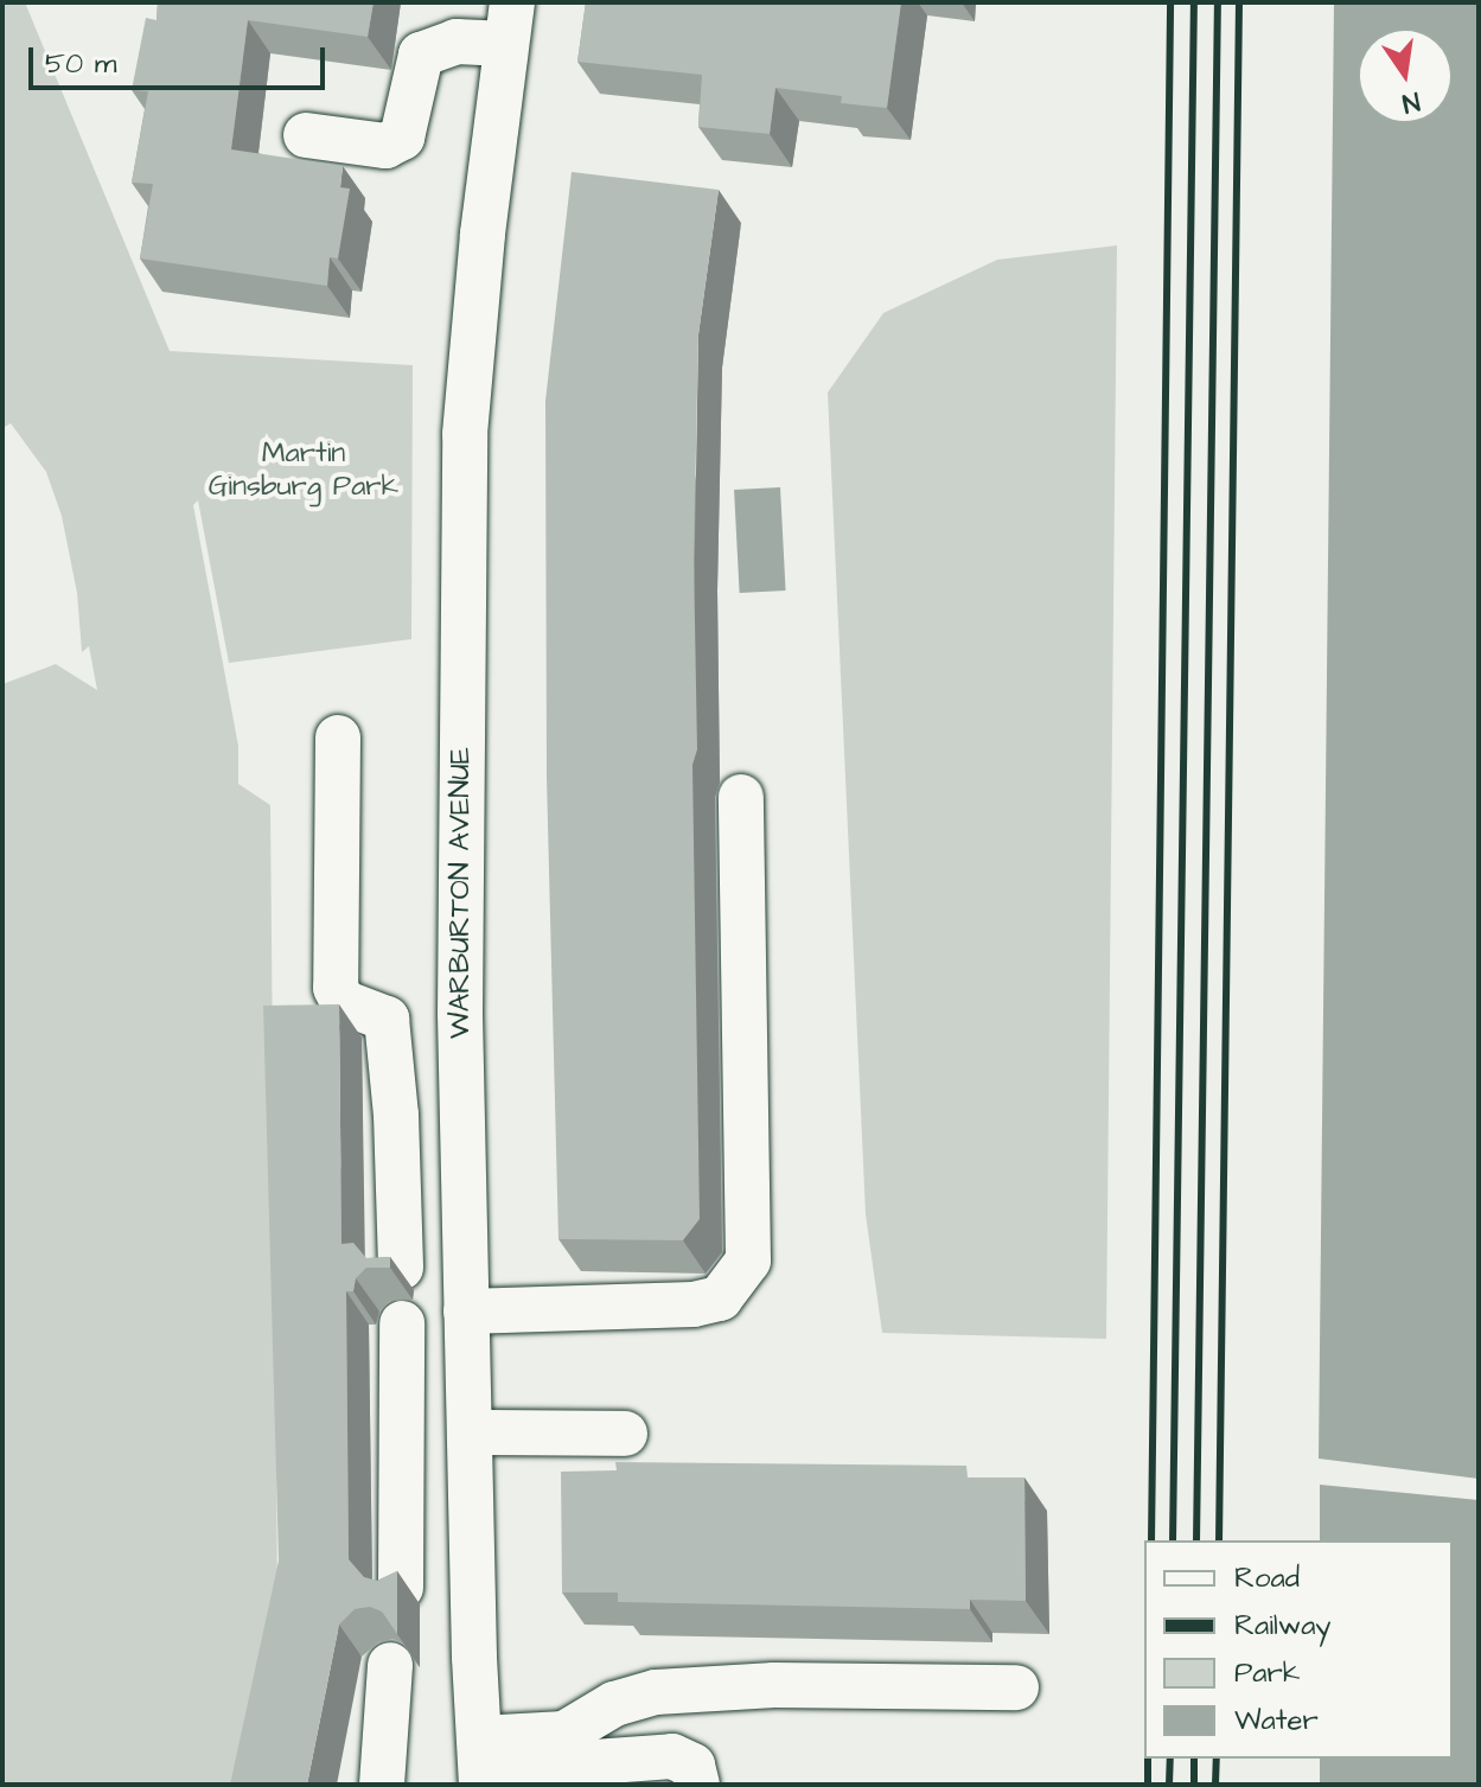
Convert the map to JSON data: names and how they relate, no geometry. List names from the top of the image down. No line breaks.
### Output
{"streets":{"street":["WARBURTON AVENUE"]},"parks":["Martin Ginsburg Park"],"legend":["Road","Railway","Park","Water"],"scale_bar":"50 m","north":"bottom"}
